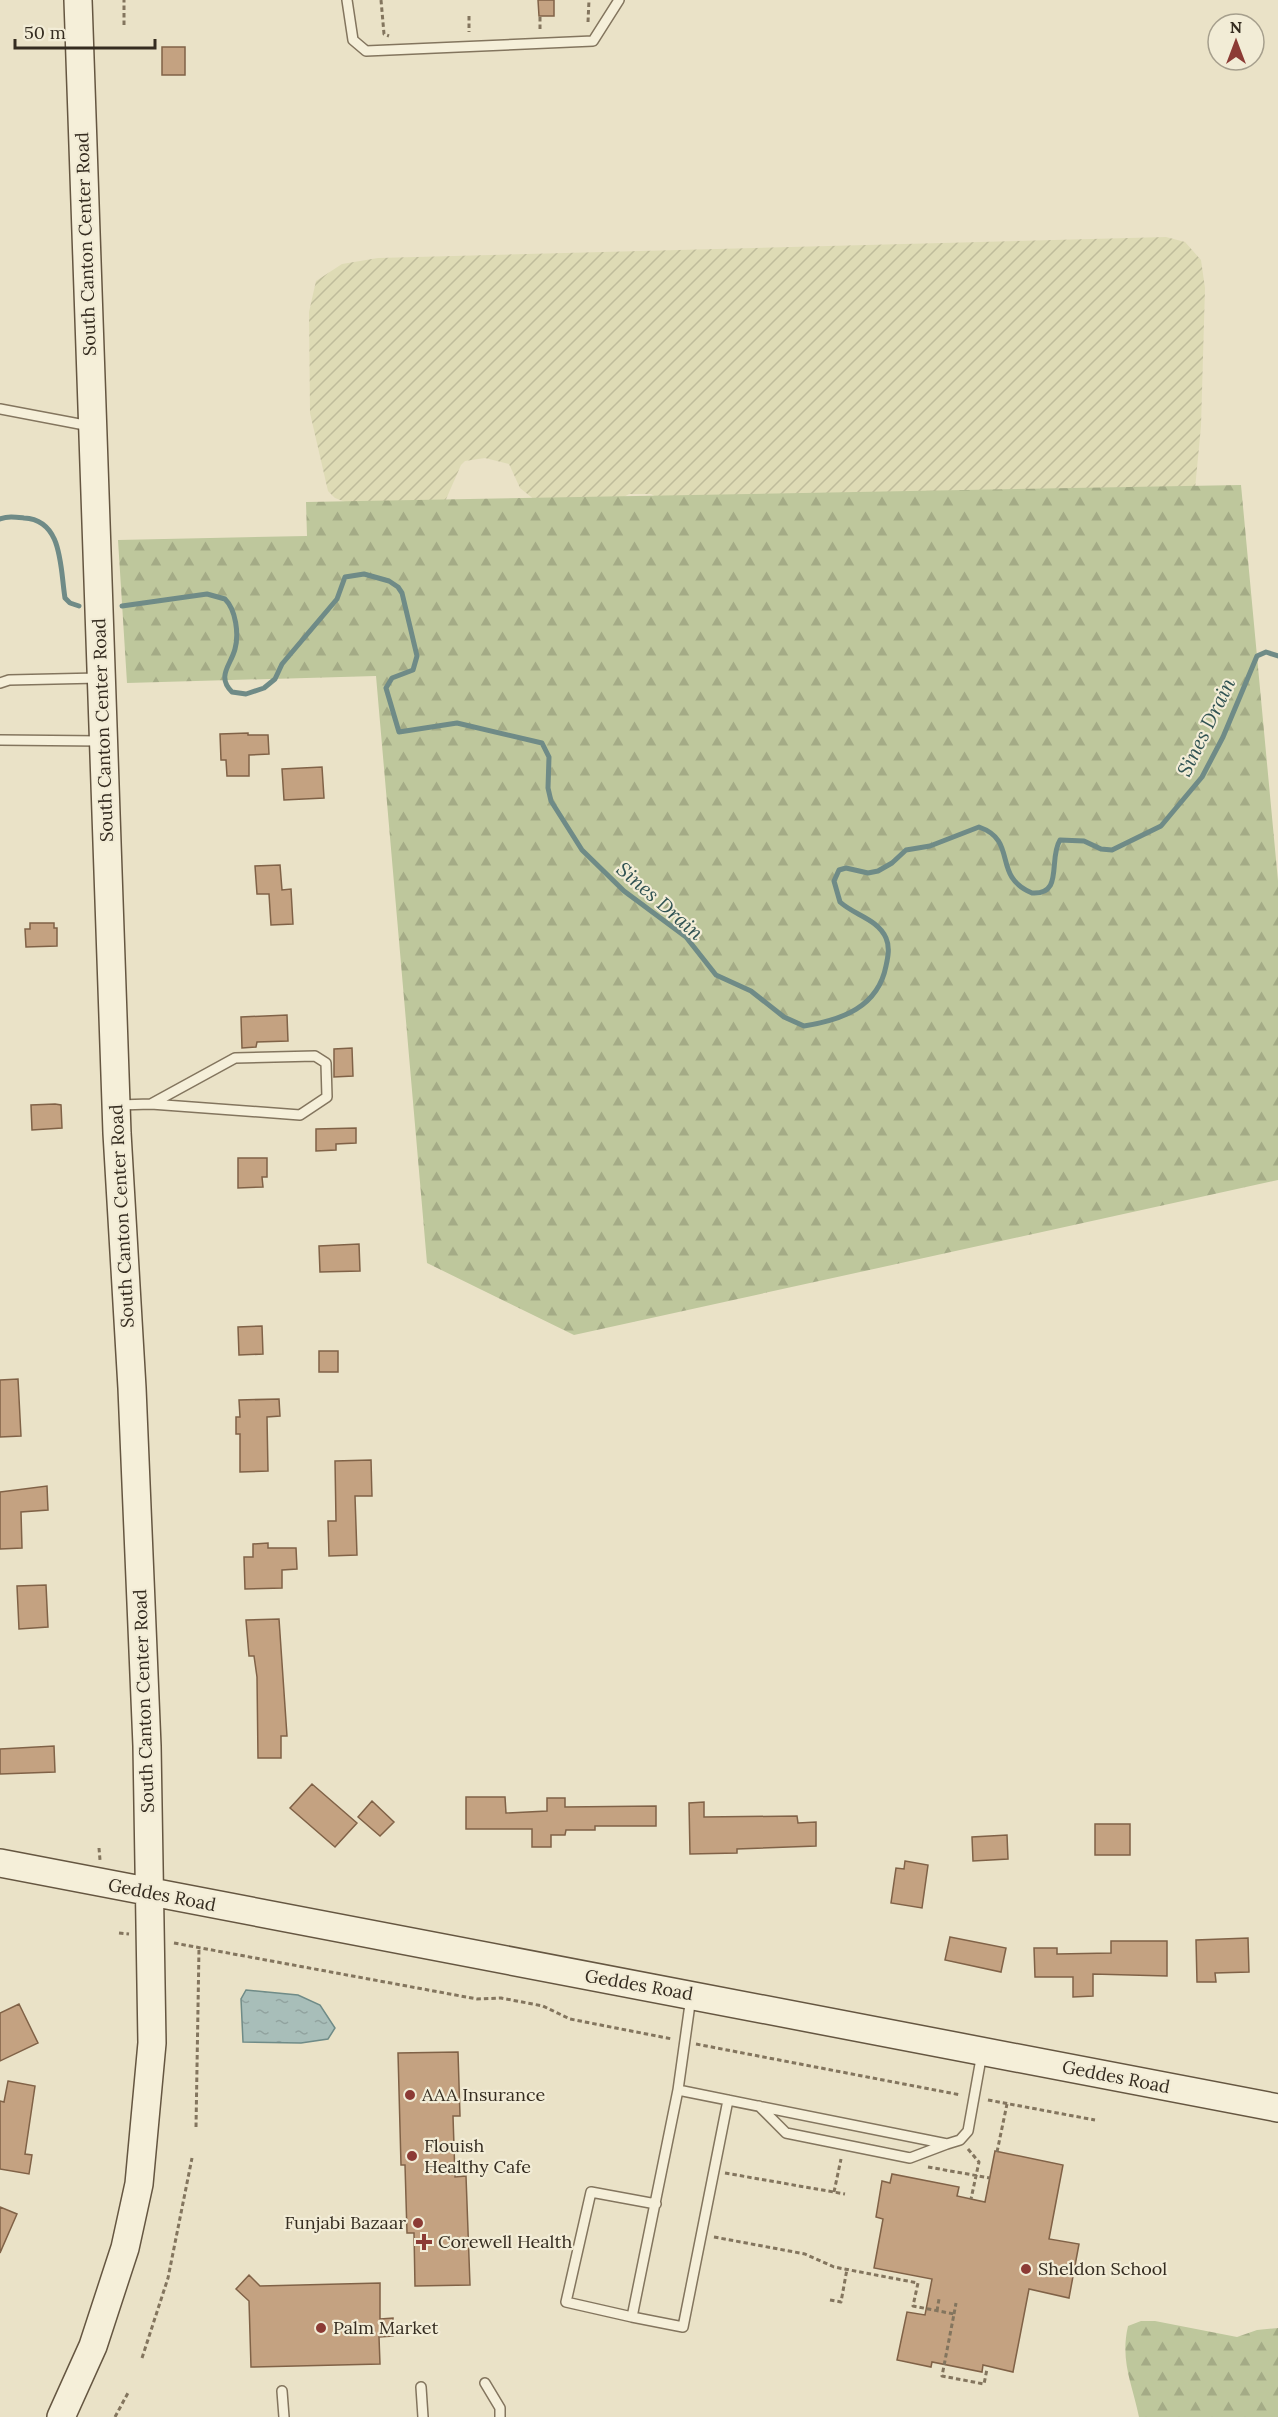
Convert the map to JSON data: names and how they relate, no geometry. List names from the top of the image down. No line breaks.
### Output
{"streets":{"main road":["South Canton Center Road","Geddes Road"]},"crossings":[["South Canton Center Road","Geddes Road"]],"water":["Sines Drain"],"places":{"other":["AAA Insurance","Flouish Healthy Cafe","Funjabi Bazaar","Sheldon School","Palm Market"],"health":["Corewell Health"]},"scale_bar":"50 m","north":"top"}
